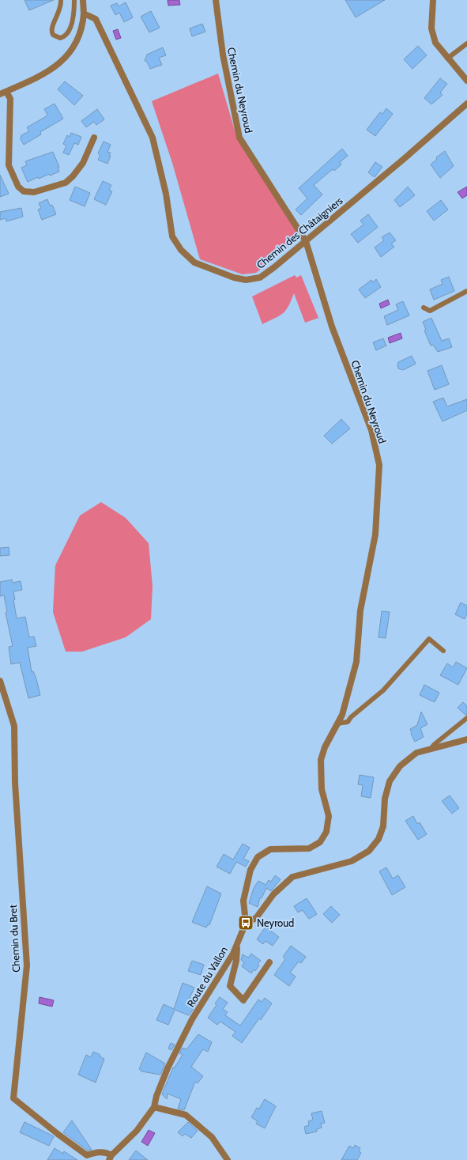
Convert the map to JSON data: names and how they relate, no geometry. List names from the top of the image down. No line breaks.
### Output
{"streets":{"street":["Chemin du Neyroud","Chemin des Châtaigniers","Chemin du Bret","Route du Vallon"]},"crossings":[["Chemin du Neyroud","Chemin des Châtaigniers"],["Chemin du Neyroud","Route du Vallon"],["Chemin du Bret","Route du Vallon"]],"places":{"bus stop":["Neyroud"]}}
